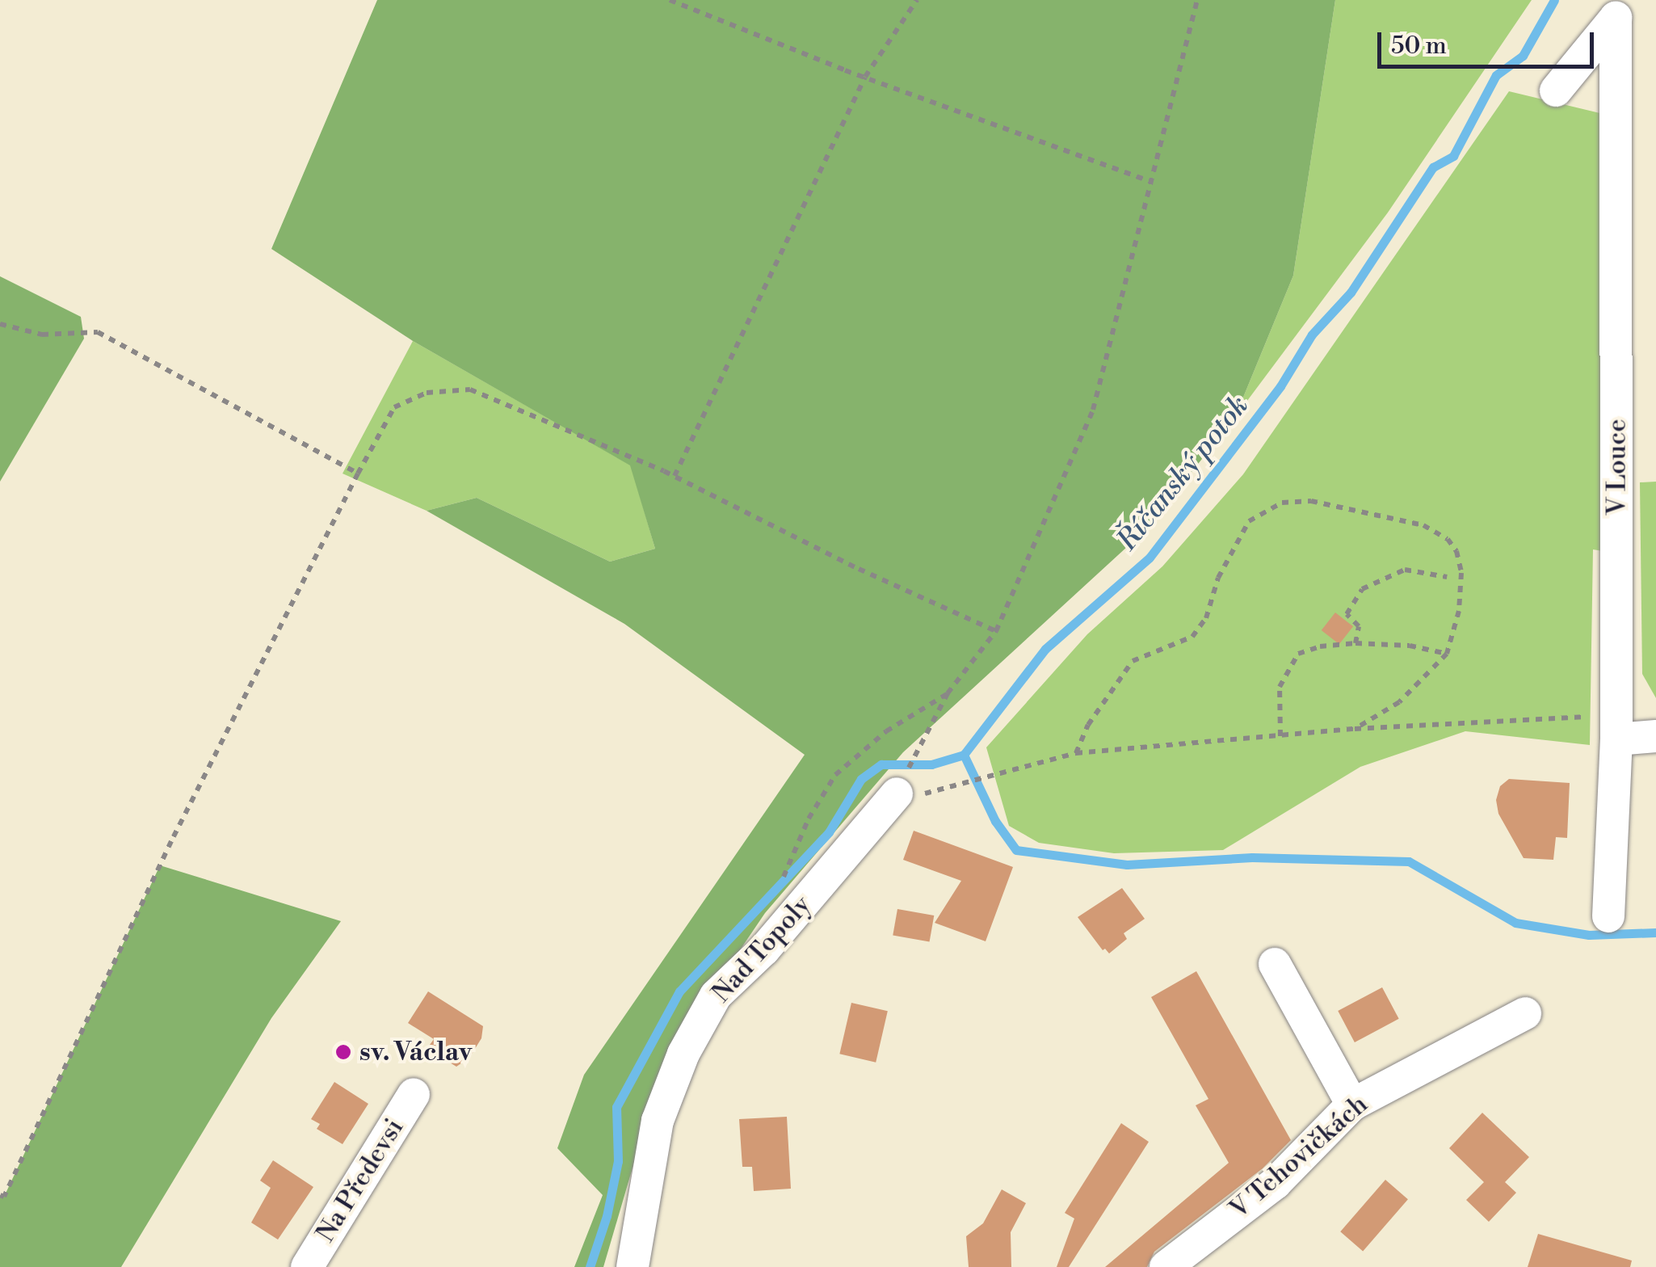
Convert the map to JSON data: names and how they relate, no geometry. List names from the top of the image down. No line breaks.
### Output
{"streets":{"street":["V Louce","Nad Topoly","V Tehovičkách","Na Předevsi"]},"water":["Říčanský potok"],"places":["sv. Václav"],"scale_bar":"50 m"}
